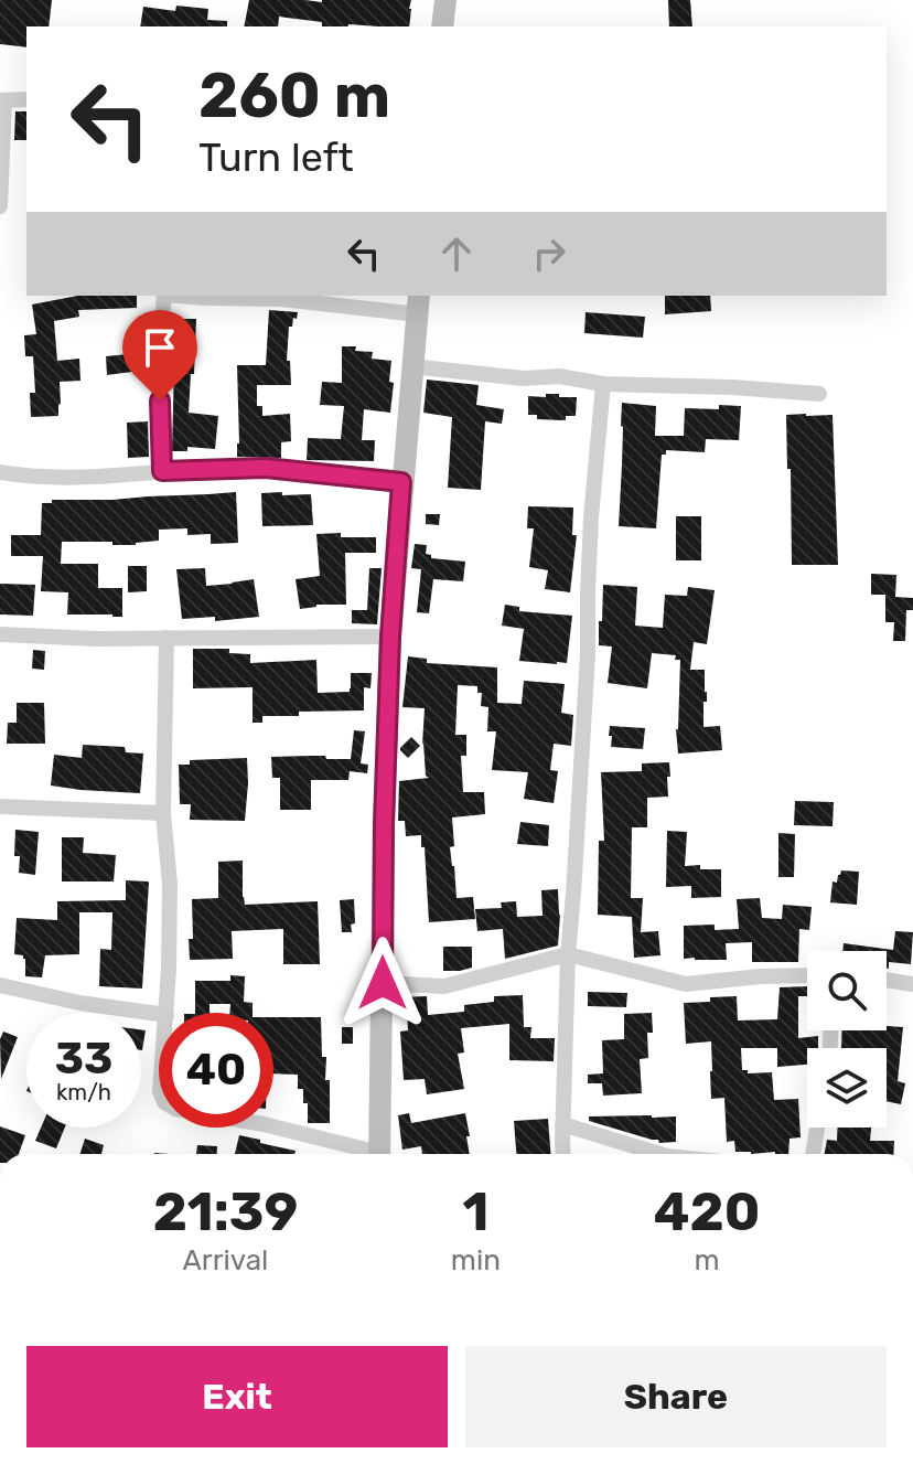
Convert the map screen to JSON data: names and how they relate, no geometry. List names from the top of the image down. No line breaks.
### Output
{"page":{"turn":["260 m","Turn left"],"speed":"33 km/h","limit":"40","eta":["21:39","Arrival","1","min","420","m"],"buttons":["Exit","Share"]}}
